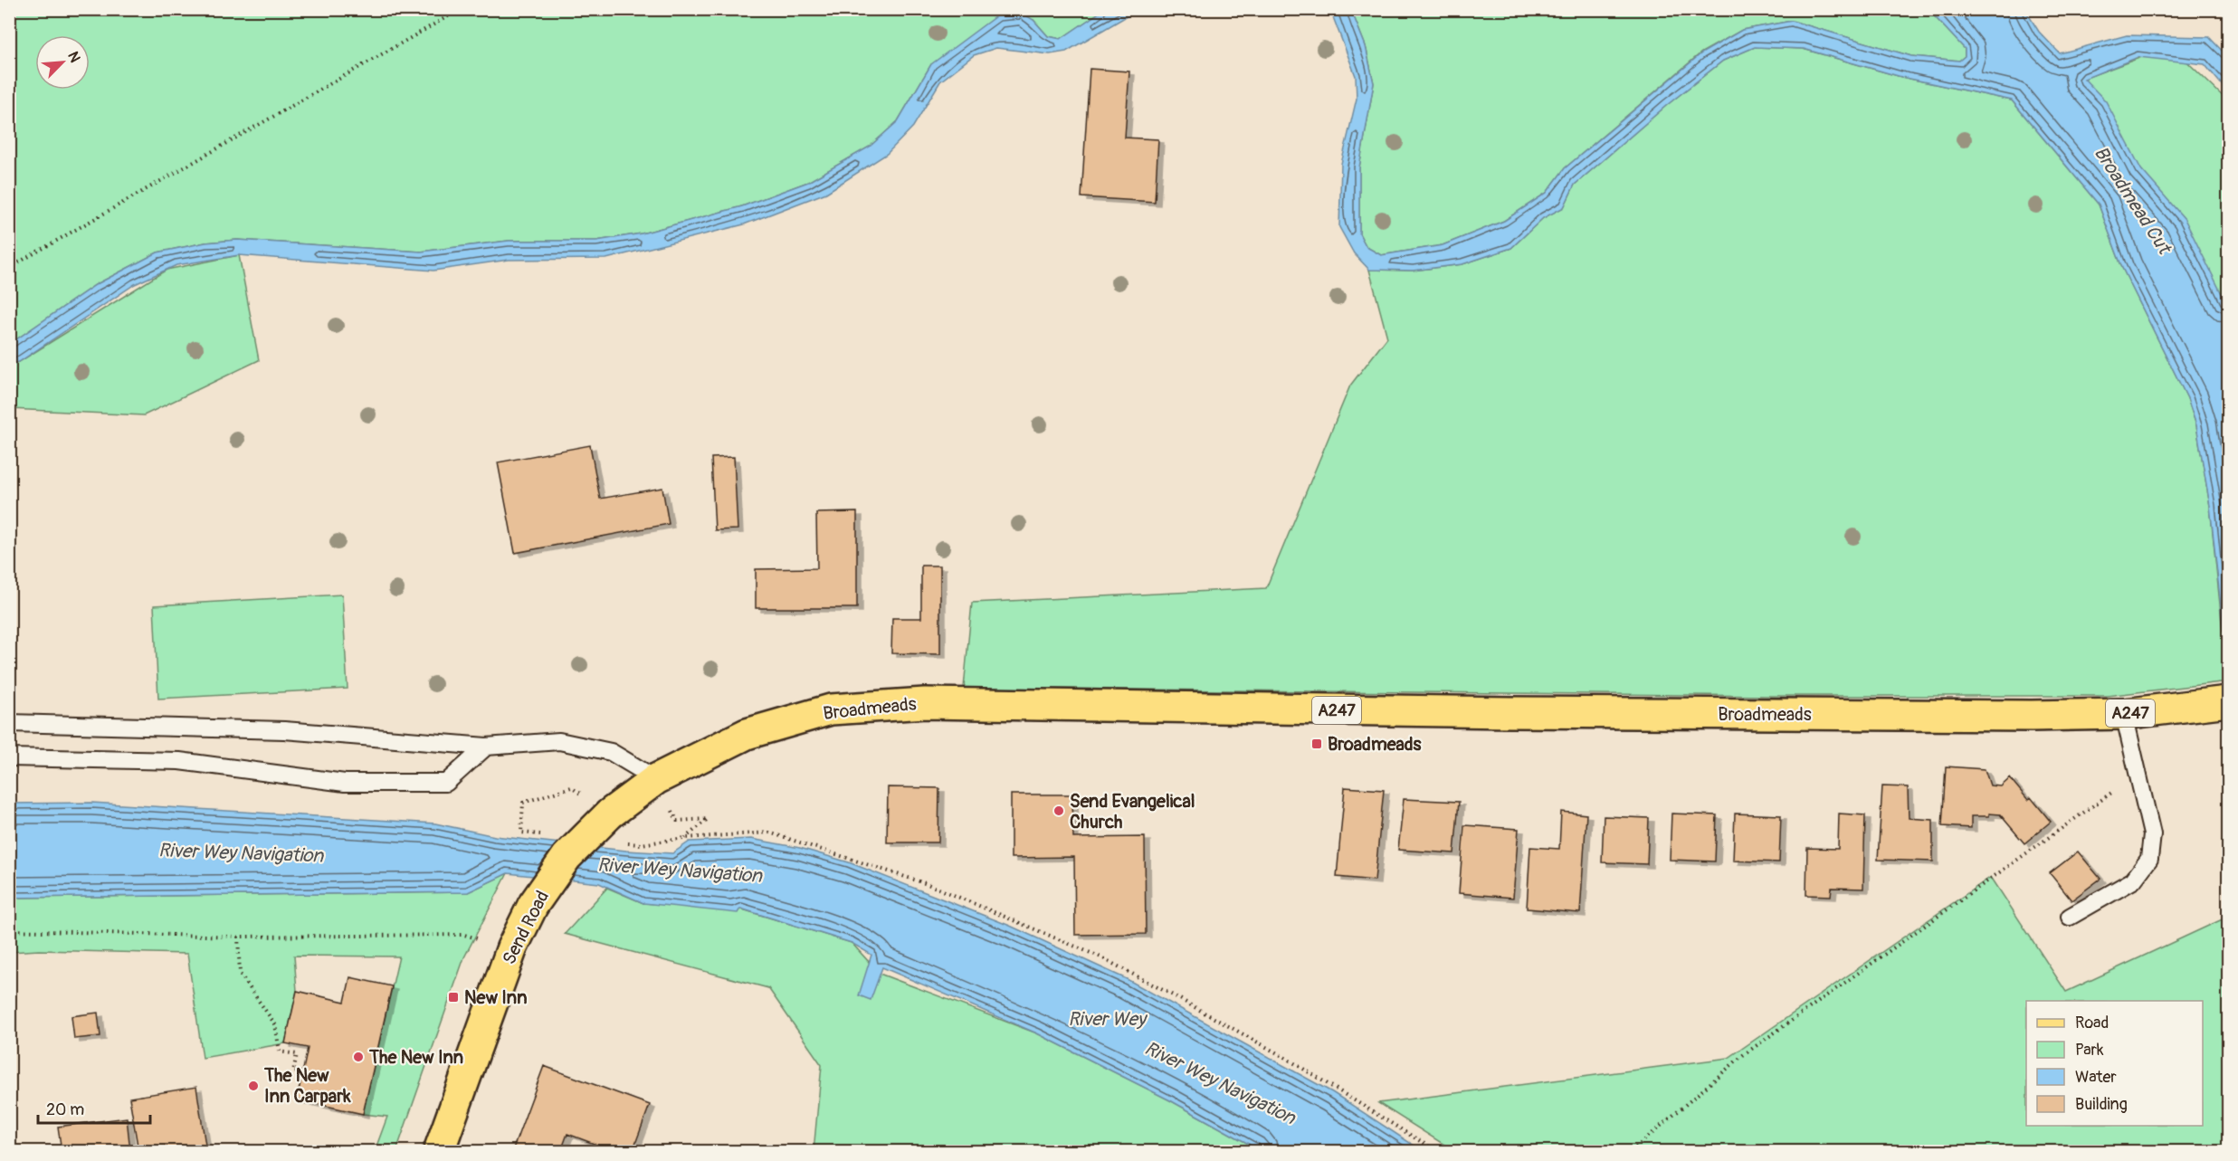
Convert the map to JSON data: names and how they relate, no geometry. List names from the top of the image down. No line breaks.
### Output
{"streets":{"main road":["Broadmeads","A247","Send Road"]},"crossings":[["Broadmeads","Send Road"]],"water":["Broadmead Cut","River Wey Navigation","River Wey"],"places":{"transit":["Broadmeads","New Inn"],"other":["Send Evangelical Church","The New Inn","The New Inn Carpark"]},"legend":["Road","Park","Water","Building"],"scale_bar":"20 m","north":"top right"}
